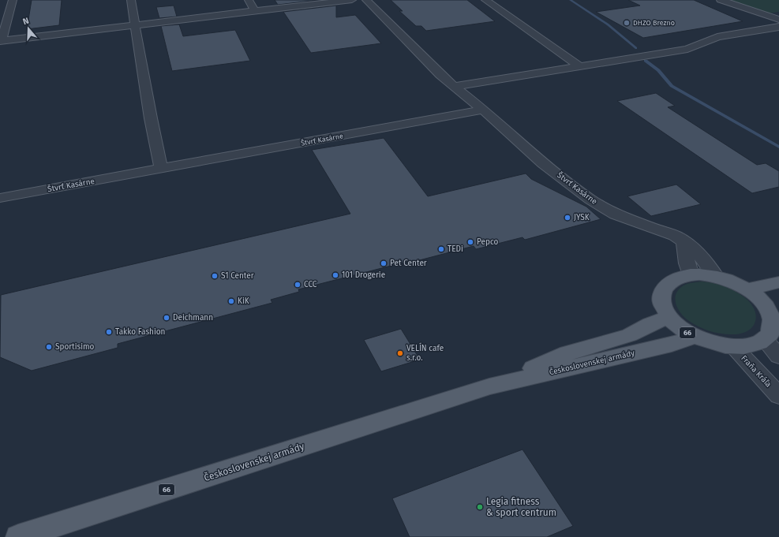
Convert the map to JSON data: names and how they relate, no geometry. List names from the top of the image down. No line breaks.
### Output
{"streets":{"main road":["66","Československej armády"],"street":["Štvrť Kasárne","Fraňa Kráľa"]},"crossings":[["Štvrť Kasárne","66"],["Štvrť Kasárne","Československej armády"],["Štvrť Kasárne","Fraňa Kráľa"],["66","Československej armády"],["66","Fraňa Kráľa"],["Československej armády","Fraňa Kráľa"]],"places":["DHZO Brezno","JYSK","Pepco","TEDi","Pet Center","101 Drogerie","S1 Center","CCC","KiK","Deichmann","Takko Fashion","Sportisimo","VELÍN cafe s.r.o.","Legia fitness & sport centrum"],"north":"top"}
